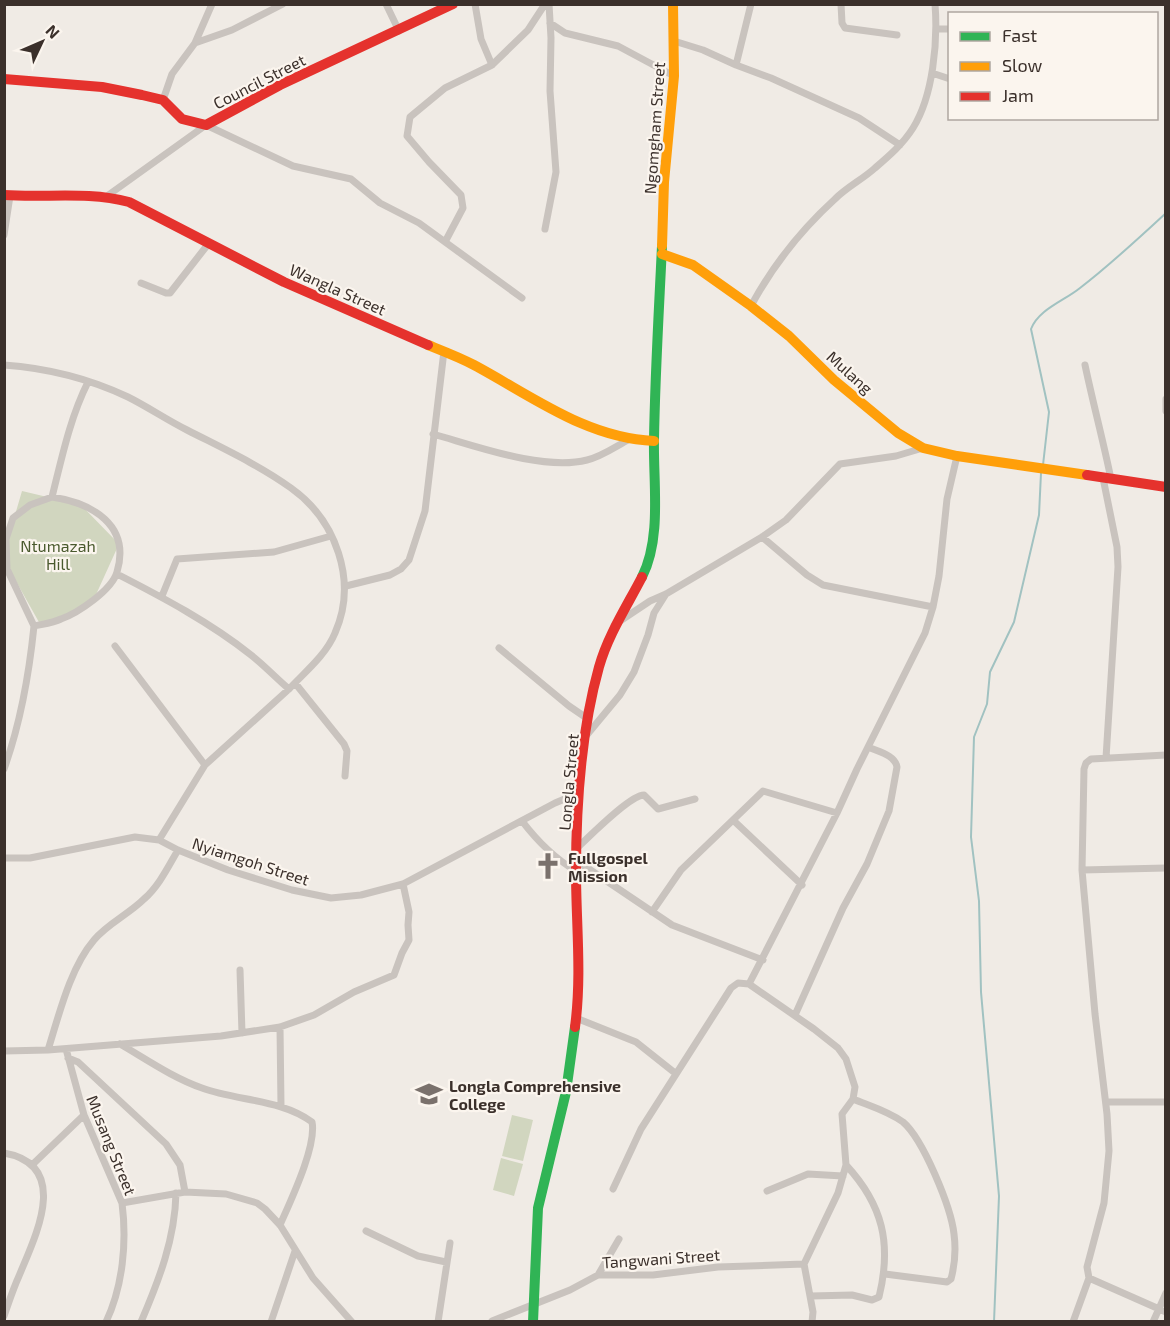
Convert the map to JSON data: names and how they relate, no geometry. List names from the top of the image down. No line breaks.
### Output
{"streets":{"main road":["Council Street","Ngomgham Street","Wangla Street","Mulang","Longla Street"],"street":["Nyiamgoh Street","Musang Street","Tangwani Street"]},"crossings":[["Ngomgham Street","Mulang"],["Ngomgham Street","Longla Street"],["Wangla Street","Longla Street"],["Mulang","Longla Street"],["Longla Street","Nyiamgoh Street"],["Longla Street","Tangwani Street"]],"parks":["Ntumazah Hill"],"places":{"church":["Fullgospel Mission"],"school or university":["Longla Comprehensive College"]},"legend":["Fast","Slow","Jam"],"north":"top right"}
